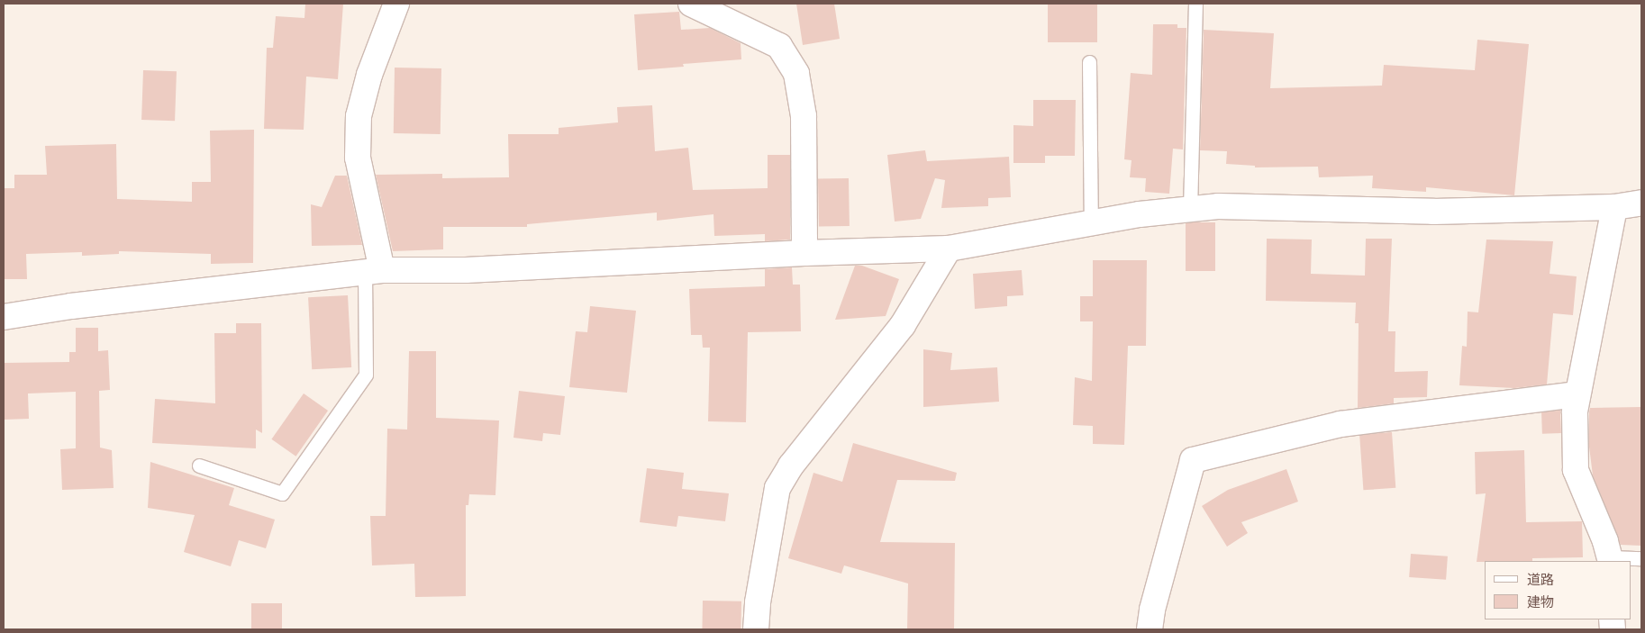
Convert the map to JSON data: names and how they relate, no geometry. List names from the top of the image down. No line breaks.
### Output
{"legend":["道路","建物"]}
